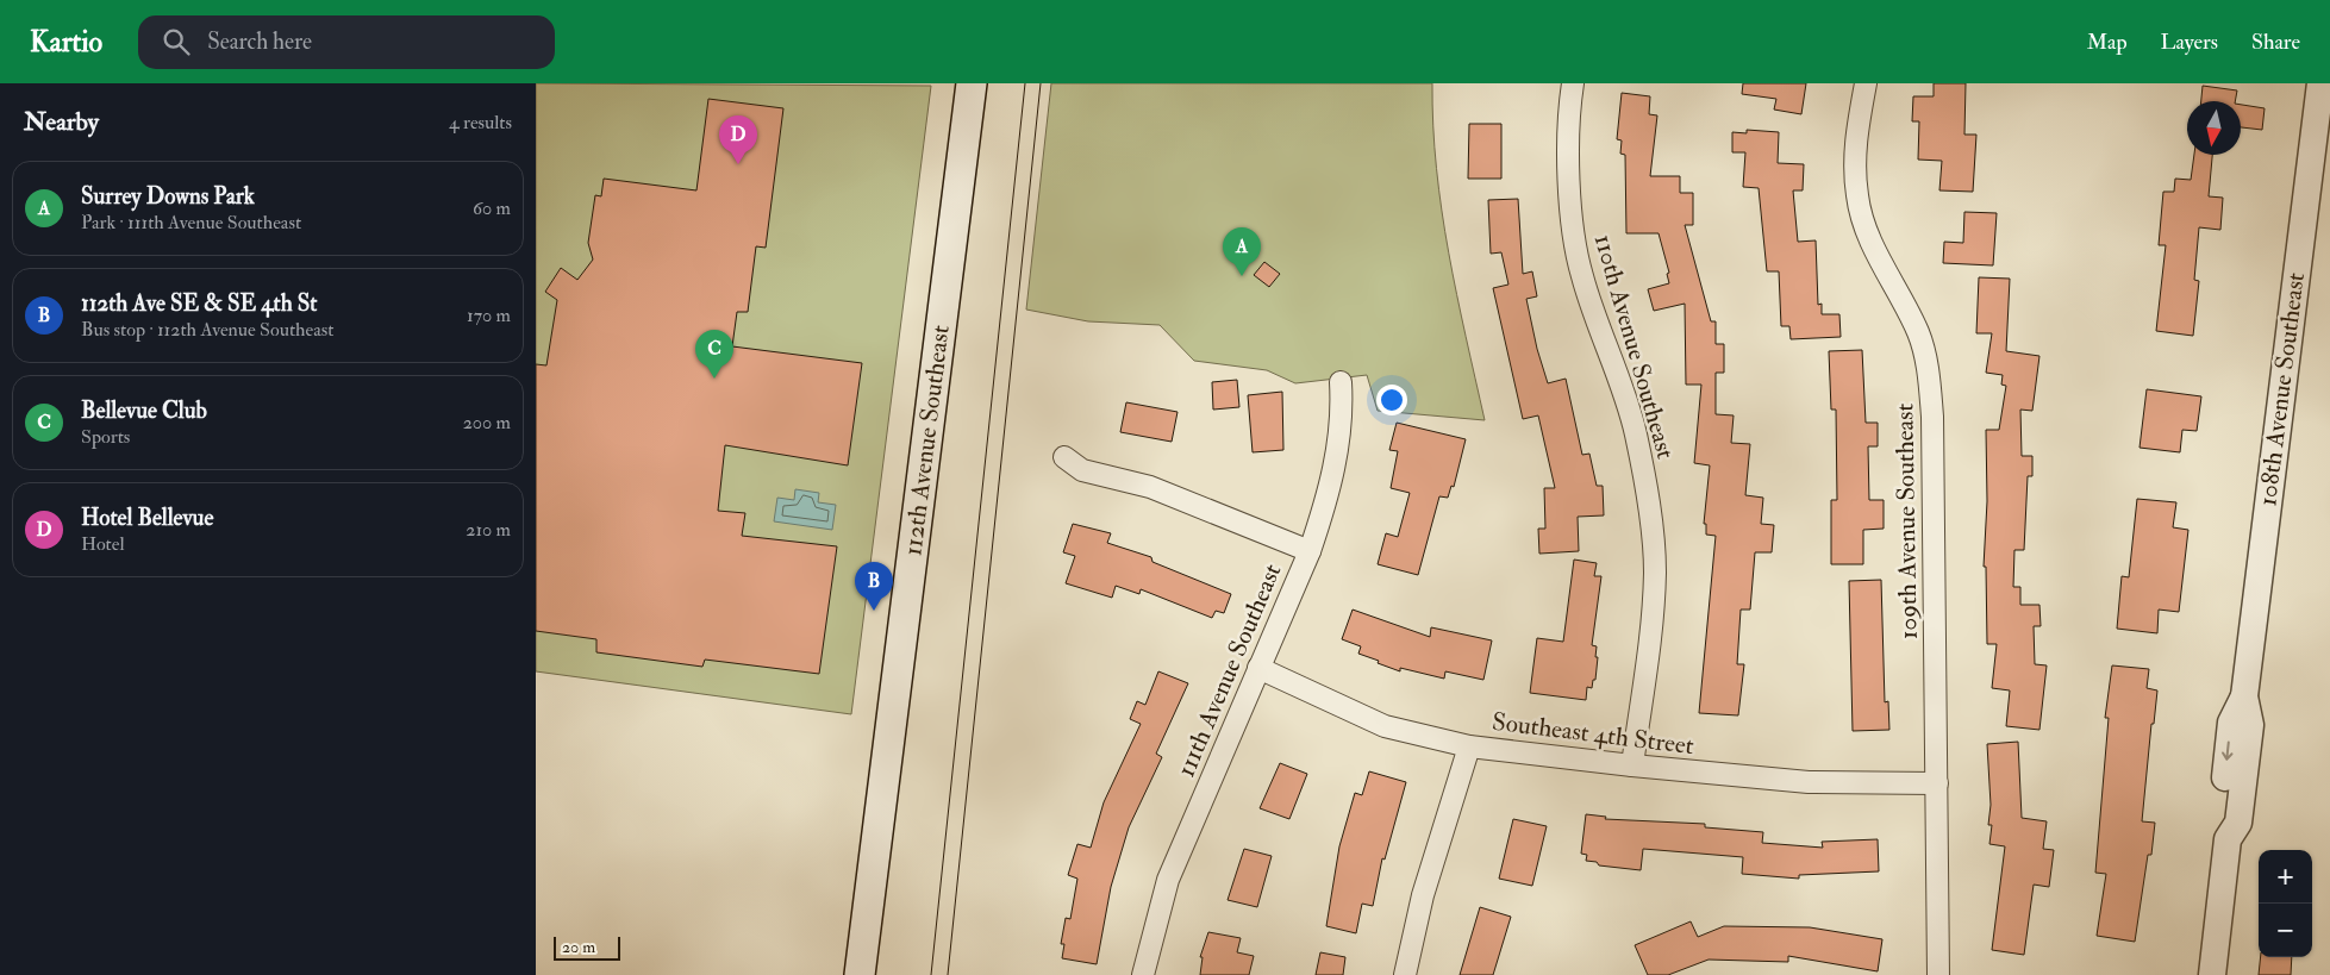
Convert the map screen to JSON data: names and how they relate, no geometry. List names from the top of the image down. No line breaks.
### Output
{"streets":{"main road":["112th Avenue Southeast"],"street":["110th Avenue Southeast","108th Avenue Southeast","109th Avenue Southeast","111th Avenue Southeast","Southeast 4th Street"]},"crossings":[["110th Avenue Southeast","Southeast 4th Street"],["109th Avenue Southeast","Southeast 4th Street"],["111th Avenue Southeast","Southeast 4th Street"]],"scale_bar":"20 m","north":"bottom","page":{"header":"Kartio","search":"Search here","nav":["Map","Layers","Share"],"heading":["Nearby","4 results"],"pins":["D","A","C","B"],"list":[{"mark":"A","name":"Surrey Downs Park","note":"Park · 111th Avenue Southeast","value":"60 m"},{"mark":"B","name":"112th Ave SE & SE 4th St","note":"Bus stop · 112th Avenue Southeast","value":"170 m"},{"mark":"C","name":"Bellevue Club","note":"Sports","value":"200 m"},{"mark":"D","name":"Hotel Bellevue","note":"Hotel","value":"210 m"}],"map_buttons":["+","−"],"scale":"20 m"}}
